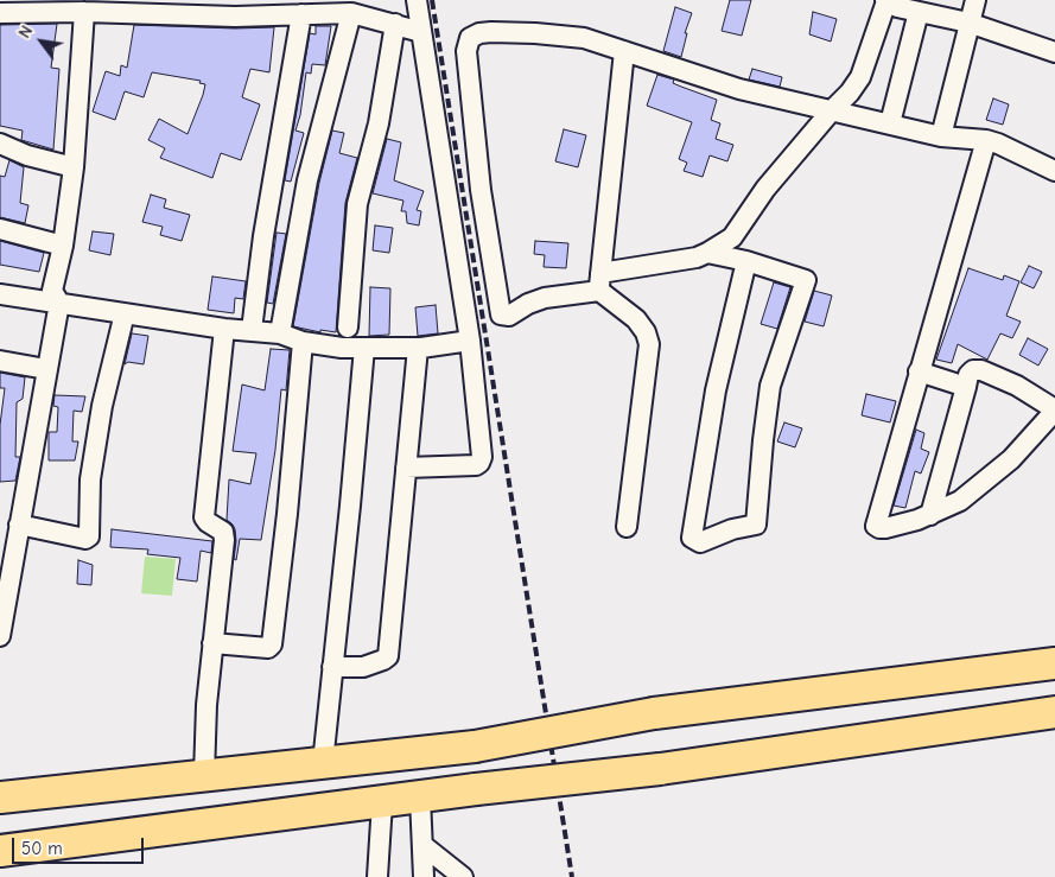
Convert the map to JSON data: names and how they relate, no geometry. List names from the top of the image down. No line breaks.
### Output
{"scale_bar":"50 m","north":"top left"}
